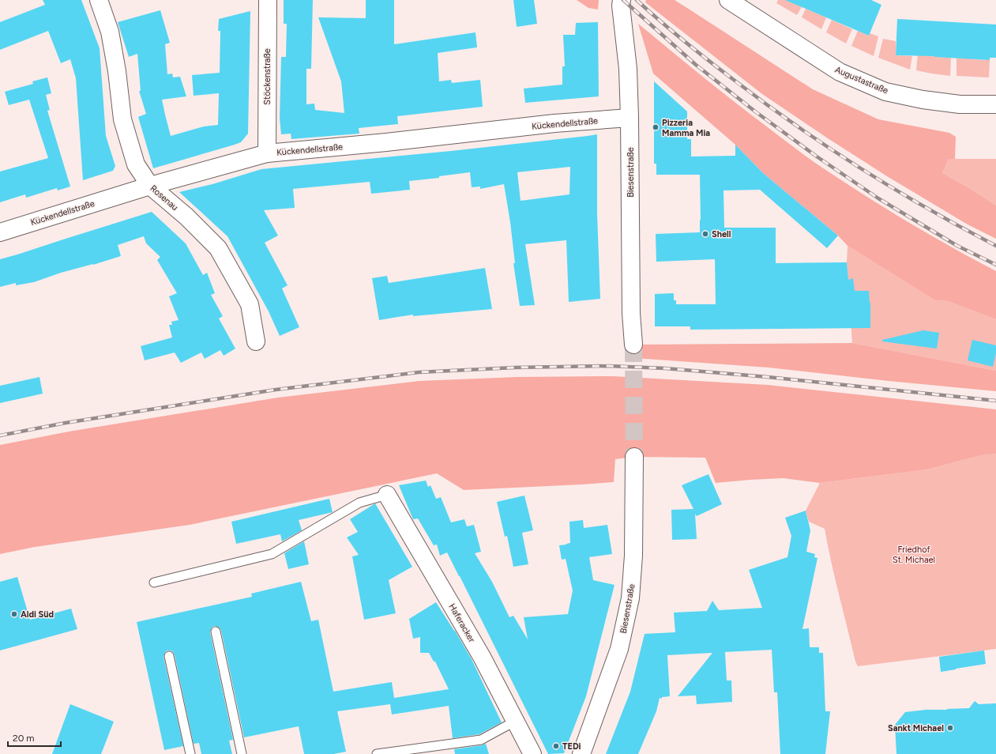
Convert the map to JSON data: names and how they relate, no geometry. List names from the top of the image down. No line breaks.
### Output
{"streets":{"street":["Stöckenstraße","Augustastraße","Kückendellstraße","Biesenstraße","Rosenau","Haferacker"]},"crossings":[["Stöckenstraße","Kückendellstraße"],["Kückendellstraße","Biesenstraße"],["Kückendellstraße","Rosenau"]],"parks":["Friedhof St. Michael"],"places":["Pizzeria Mamma Mia","Shell","Aldi Süd","Sankt Michael","TEDi"],"scale_bar":"20 m"}
